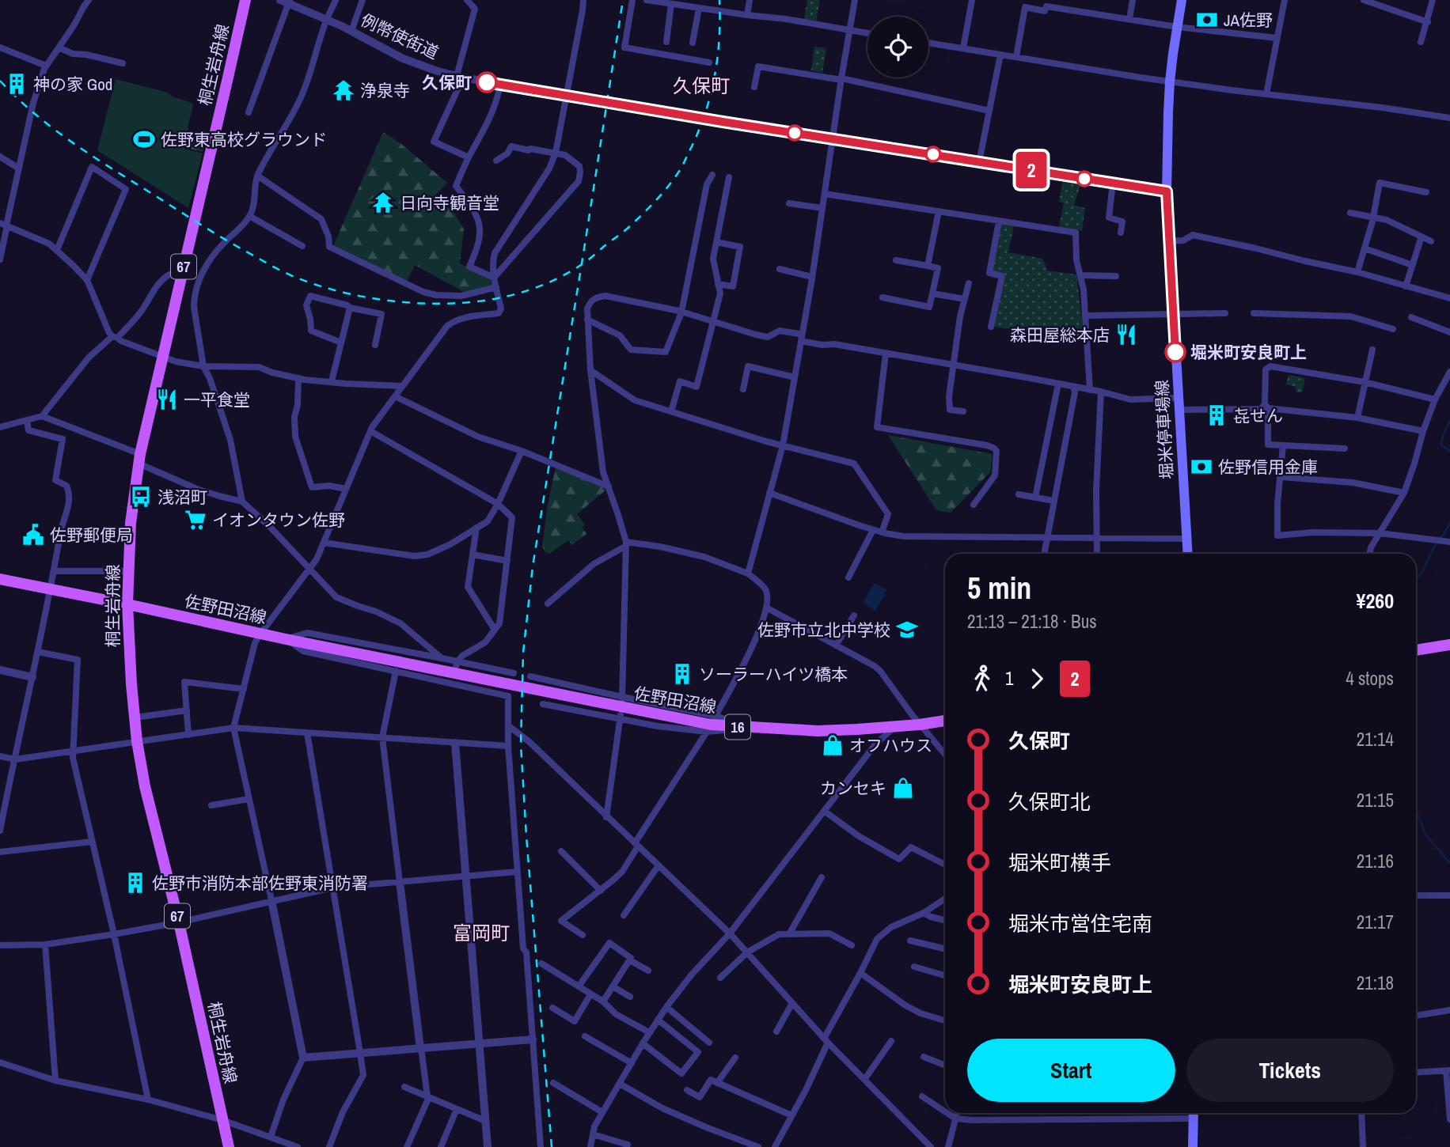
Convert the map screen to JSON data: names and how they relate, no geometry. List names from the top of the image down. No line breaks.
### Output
{"streets":{"main road":["桐生岩舟線","67","堀米停車場線","佐野田沼線","16"],"street":["例幣使街道"]},"crossings":[["例幣使街道","堀米停車場線"],["桐生岩舟線","佐野田沼線"]],"districts":["久保町","富岡町"],"places":{"bank":["JA佐野","佐野信用金庫"],"other":["久保町","堀米町安良町上"],"building":["神の家 God","㐂せん","ソーラーハイツ橋本","佐野市消防本部佐野東消防署"],"temple":["浄泉寺","日向寺観音堂"],"sports":["佐野東高校グラウンド"],"restaurant":["森田屋総本店","一平食堂"],"bus stop":["浅沼町"],"supermarket":["イオンタウン佐野"],"public building":["佐野郵便局"],"school or university":["佐野市立北中学校"],"shop":["オフハウス","カンセキ"]},"lines":["bus line 2"],"page":{"on_map":"2","heading":["5 min","21:13 – 21:18 · Bus","¥260"],"legs":["1","2","4 stops"],"list":[{"name":"久保町","value":"21:14"},{"name":"久保町北","value":"21:15"},{"name":"堀米町横手","value":"21:16"},{"name":"堀米市営住宅南","value":"21:17"},{"name":"堀米町安良町上","value":"21:18"}],"buttons":["Start","Tickets"]}}
